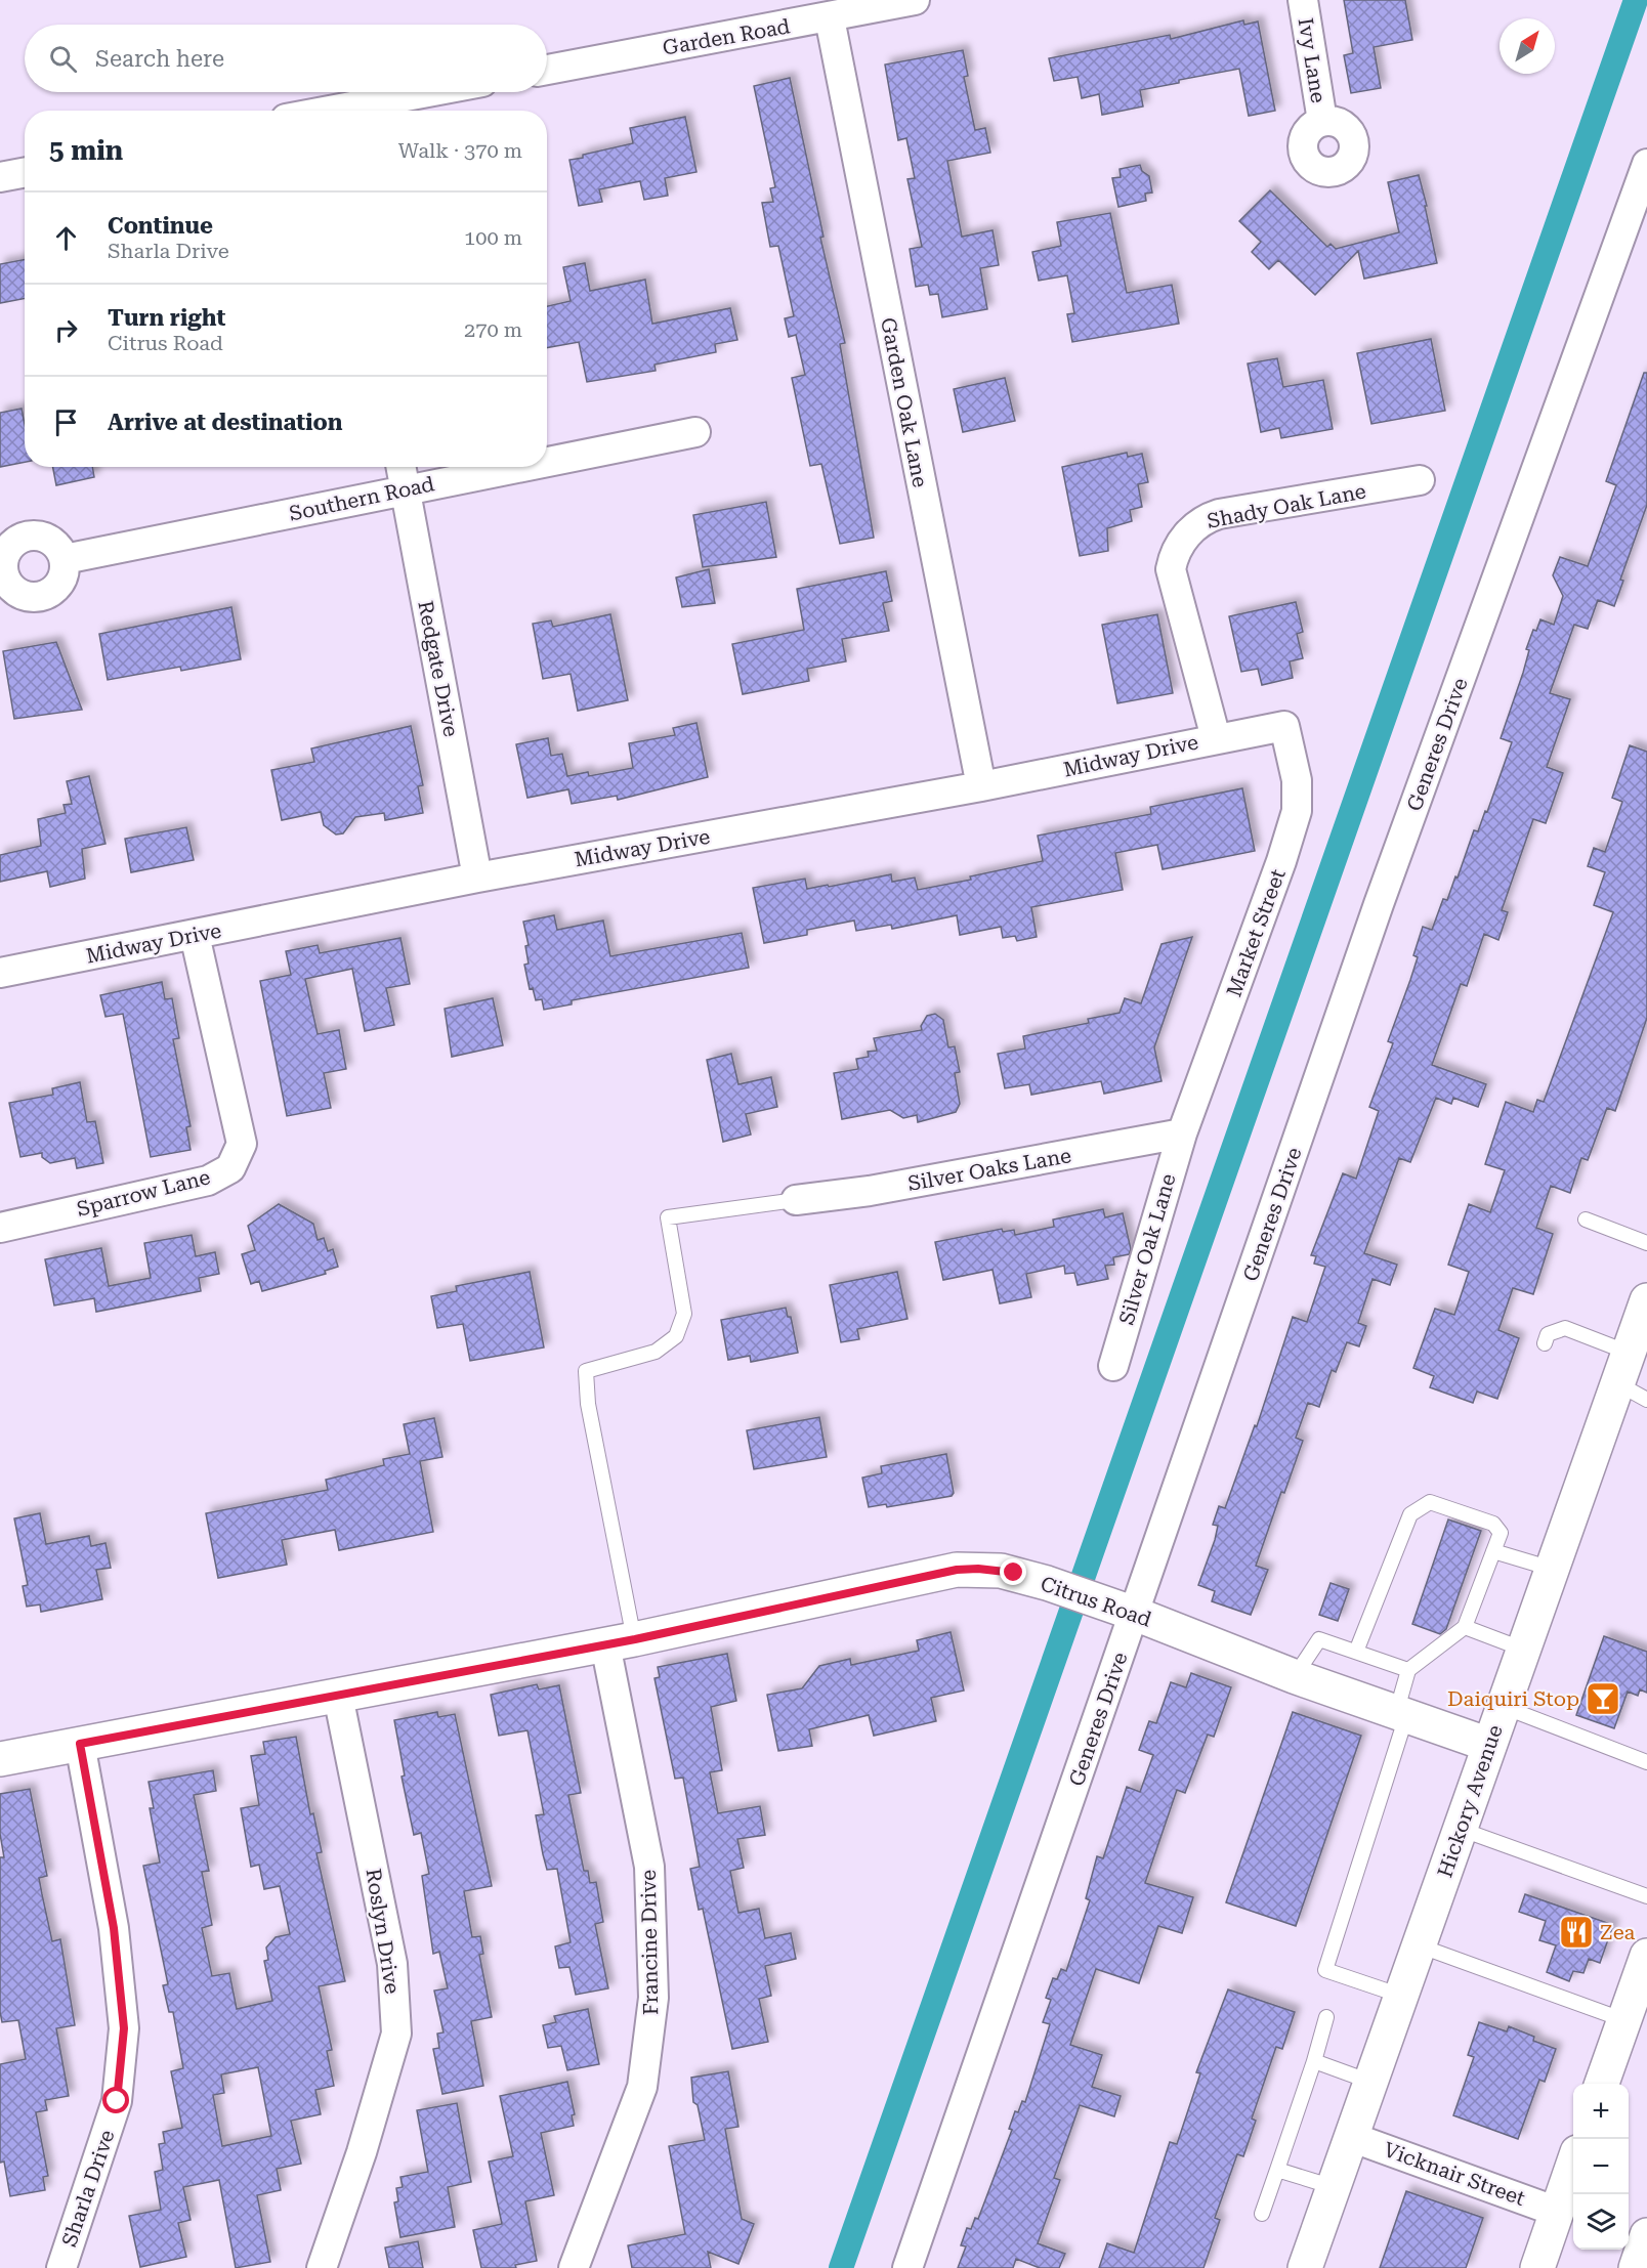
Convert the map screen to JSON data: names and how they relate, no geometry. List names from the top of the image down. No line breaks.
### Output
{"streets":{"street":["Garden Road","Ivy Lane","Garden Oak Lane","Southern Road","Shady Oak Lane","Redgate Drive","Generes Drive","Midway Drive","Market Street","Silver Oaks Lane","Sparrow Lane","Silver Oak Lane","Citrus Road","Hickory Avenue","Roslyn Drive","Francine Drive","Vicknair Street","Sharla Drive"]},"crossings":[["Garden Road","Garden Oak Lane"],["Garden Oak Lane","Midway Drive"],["Southern Road","Redgate Drive"],["Shady Oak Lane","Midway Drive"],["Redgate Drive","Midway Drive"],["Generes Drive","Citrus Road"],["Midway Drive","Market Street"],["Midway Drive","Sparrow Lane"],["Market Street","Silver Oaks Lane"],["Market Street","Silver Oak Lane"],["Silver Oaks Lane","Silver Oak Lane"],["Citrus Road","Hickory Avenue"],["Citrus Road","Roslyn Drive"],["Citrus Road","Francine Drive"],["Citrus Road","Sharla Drive"],["Hickory Avenue","Vicknair Street"]],"places":{"bar":["Daiquiri Stop"],"restaurant":["Zea"]},"north":"top right","page":{"search":"Search here","heading":["5 min","Walk · 370 m"],"list":[["Continue","Sharla Drive","100 m"],["Turn right","Citrus Road","270 m"],"Arrive at destination"],"map_buttons":["+","−"]}}
